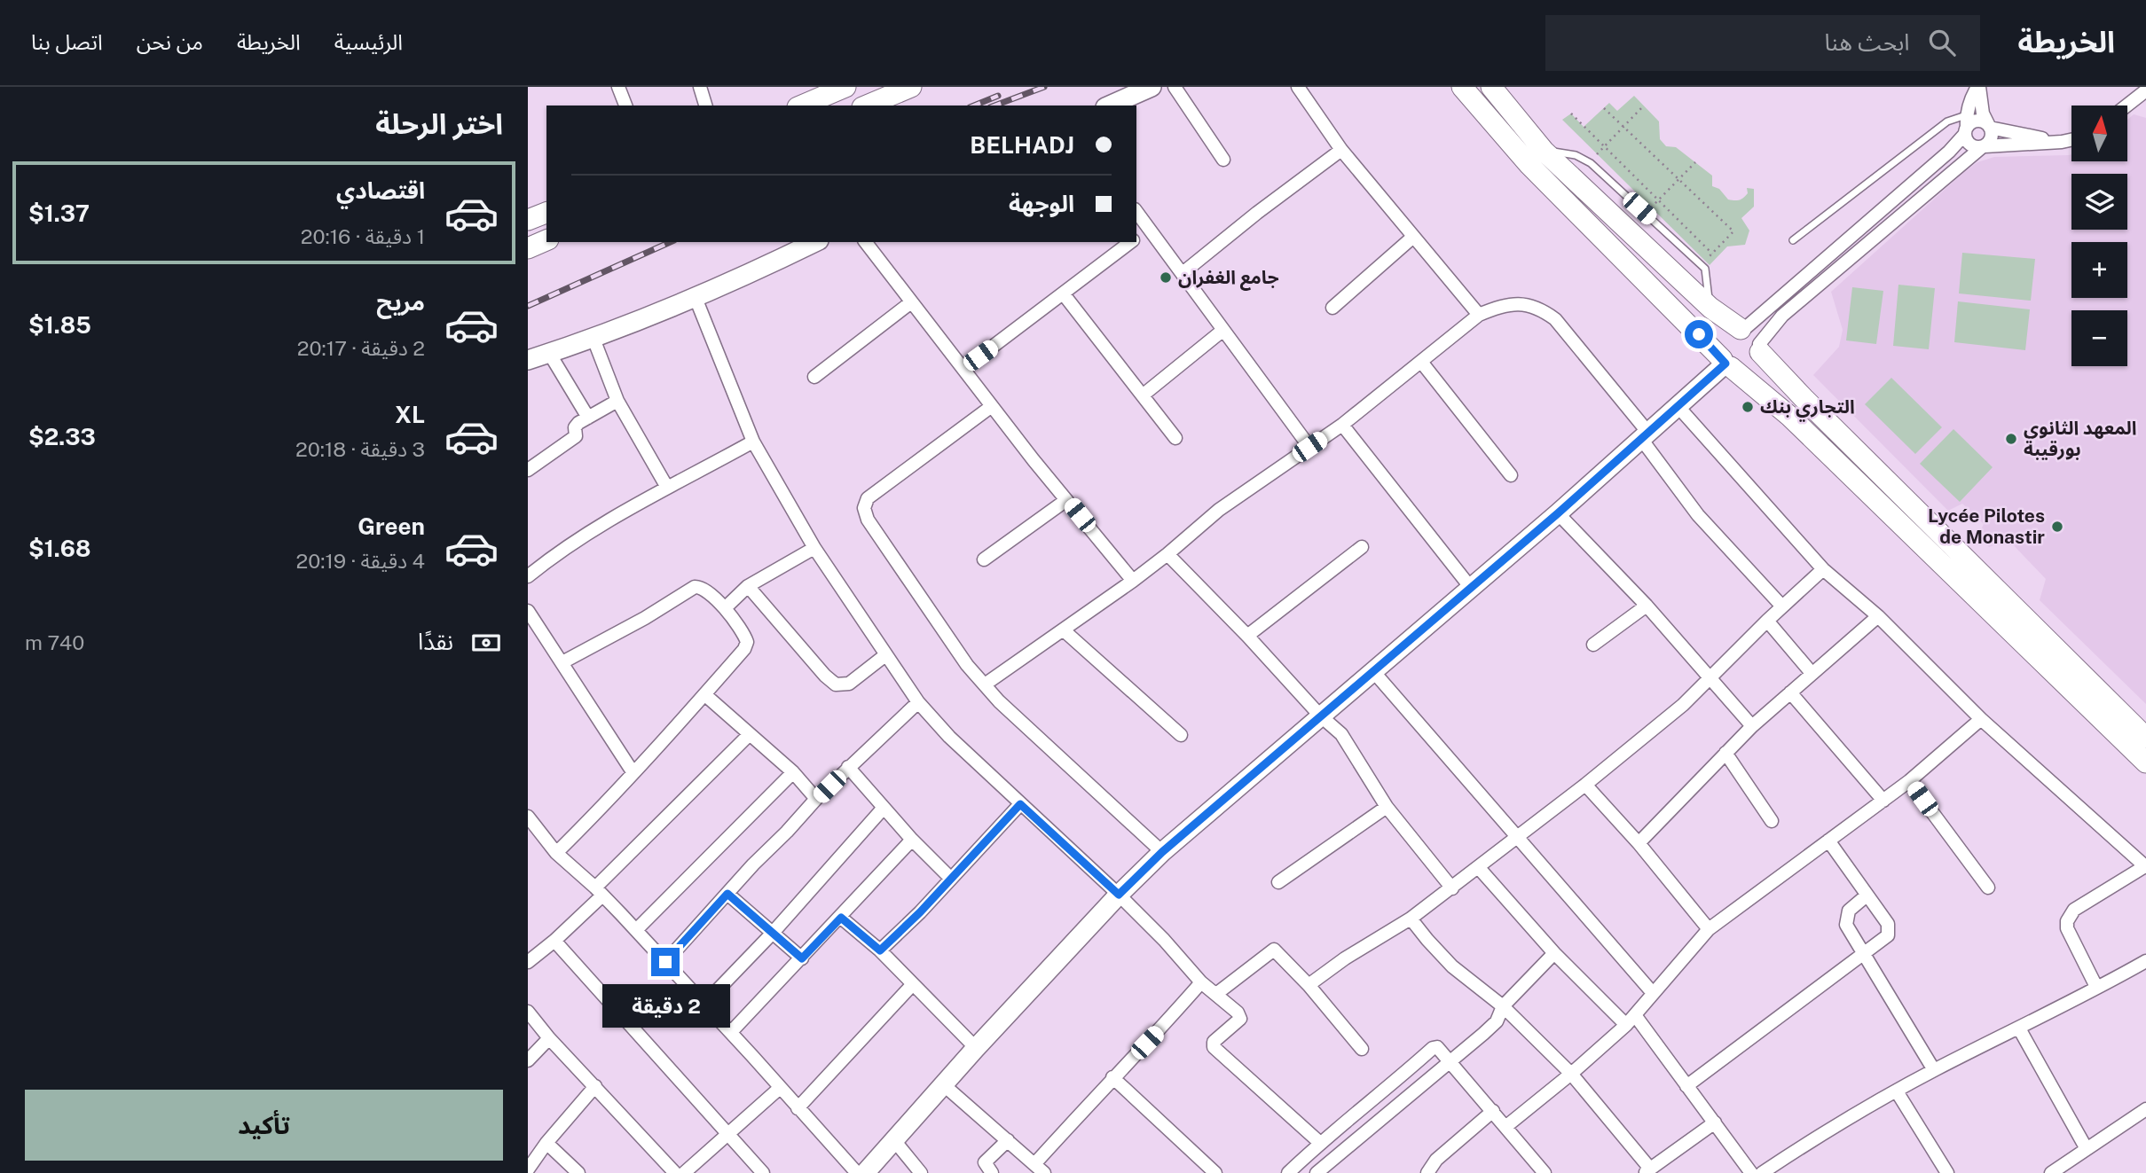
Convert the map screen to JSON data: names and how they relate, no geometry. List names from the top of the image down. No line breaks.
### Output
{"places":["جامع الغفران","التجاري بنك","المعهد الثانوي بورقيبة","Lycée Pilotes de Monastir"],"north":"top","page":{"header":"الخريطة","search":"ابحث هنا","nav":["الرئيسية","الخريطة","من نحن","اتصل بنا"],"heading":"اختر الرحلة","map_buttons":["+","−"],"banner":["BELHADJ","الوجهة"],"list":[{"name":"اقتصادي","note":"1 دقيقة · 20:16","value":"$1.37"},{"name":"مريح","note":"2 دقيقة · 20:17","value":"$1.85"},{"name":"XL","note":"3 دقيقة · 20:18","value":"$2.33"},{"name":"Green","note":"4 دقيقة · 20:19","value":"$1.68"}],"pay":["نقدًا","740 m"],"bubble":"2 دقيقة","buttons":"تأكيد"}}
